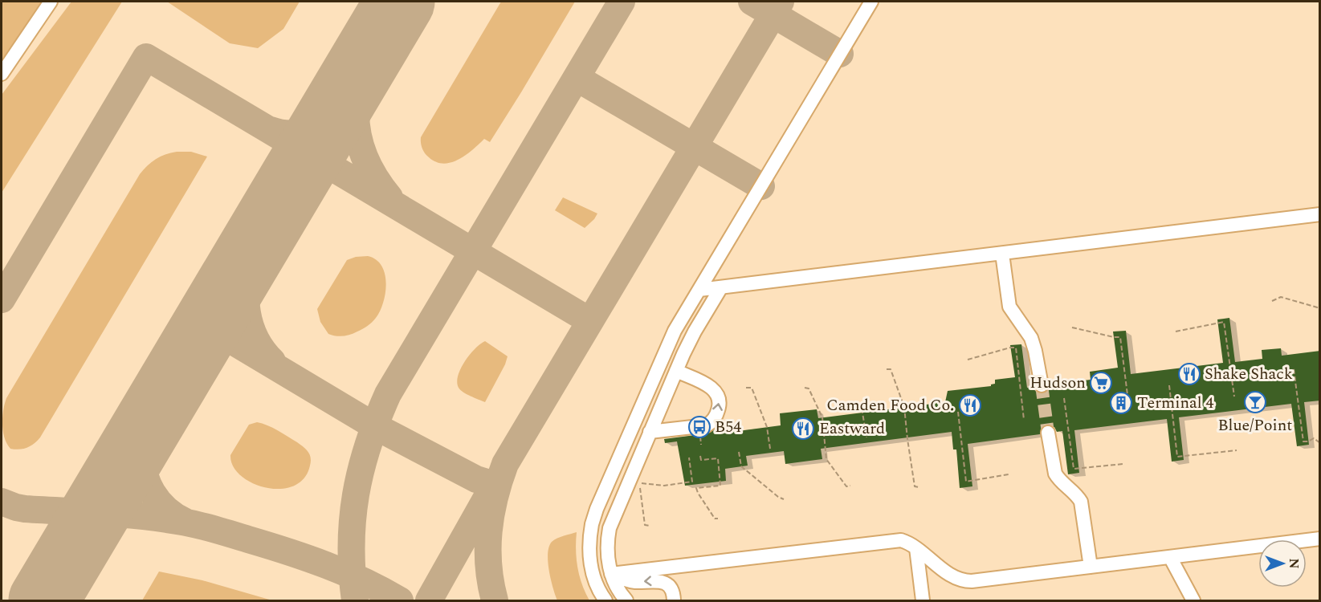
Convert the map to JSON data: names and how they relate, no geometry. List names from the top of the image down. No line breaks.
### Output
{"places":{"restaurant":["Shake Shack","Camden Food Co.","Eastward"],"supermarket":["Hudson"],"bar":["Blue/Point"],"building":["Terminal 4"],"bus stop":["B54"]},"north":"right"}
